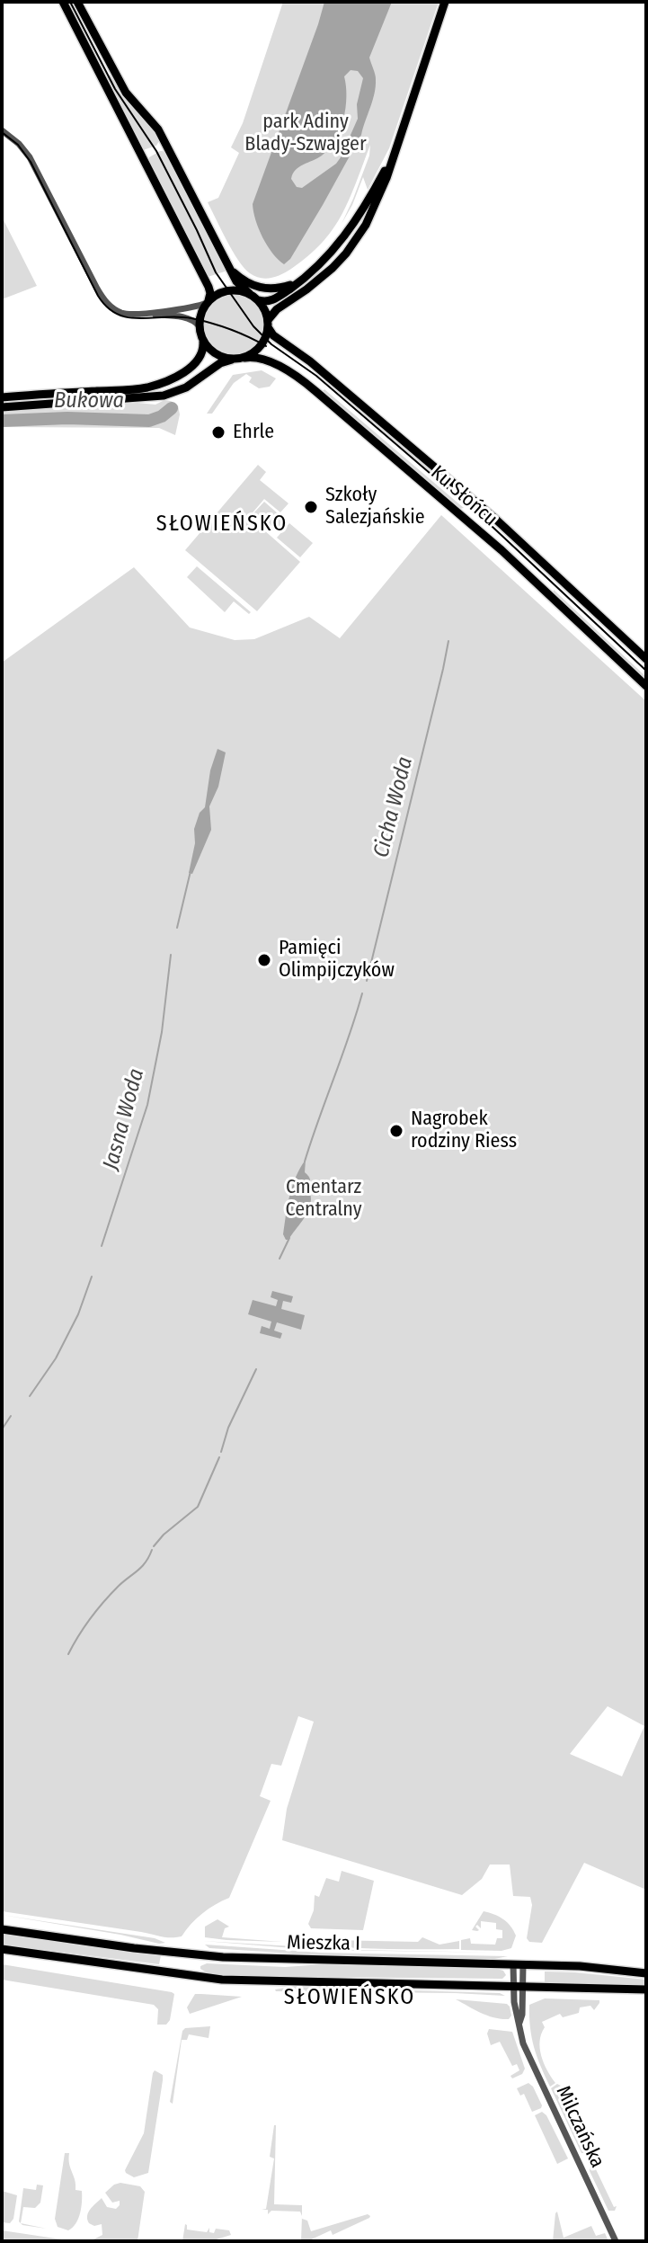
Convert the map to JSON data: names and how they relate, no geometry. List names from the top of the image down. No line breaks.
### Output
{"streets":{"main road":["Ku Słońcu","Mieszka I"],"street":["Milczańska"]},"crossings":[["Mieszka I","Milczańska"]],"districts":["SŁOWIEŃSKO","SŁOWIEŃSKO"],"water":["Bukowa","Cicha Woda","Jasna Woda"],"parks":["park Adiny Blady-Szwajger","Cmentarz Centralny"],"places":["Ehrle","Szkoły Salezjańskie","Pamięci Olimpijczyków","Nagrobek rodziny Riess"]}
